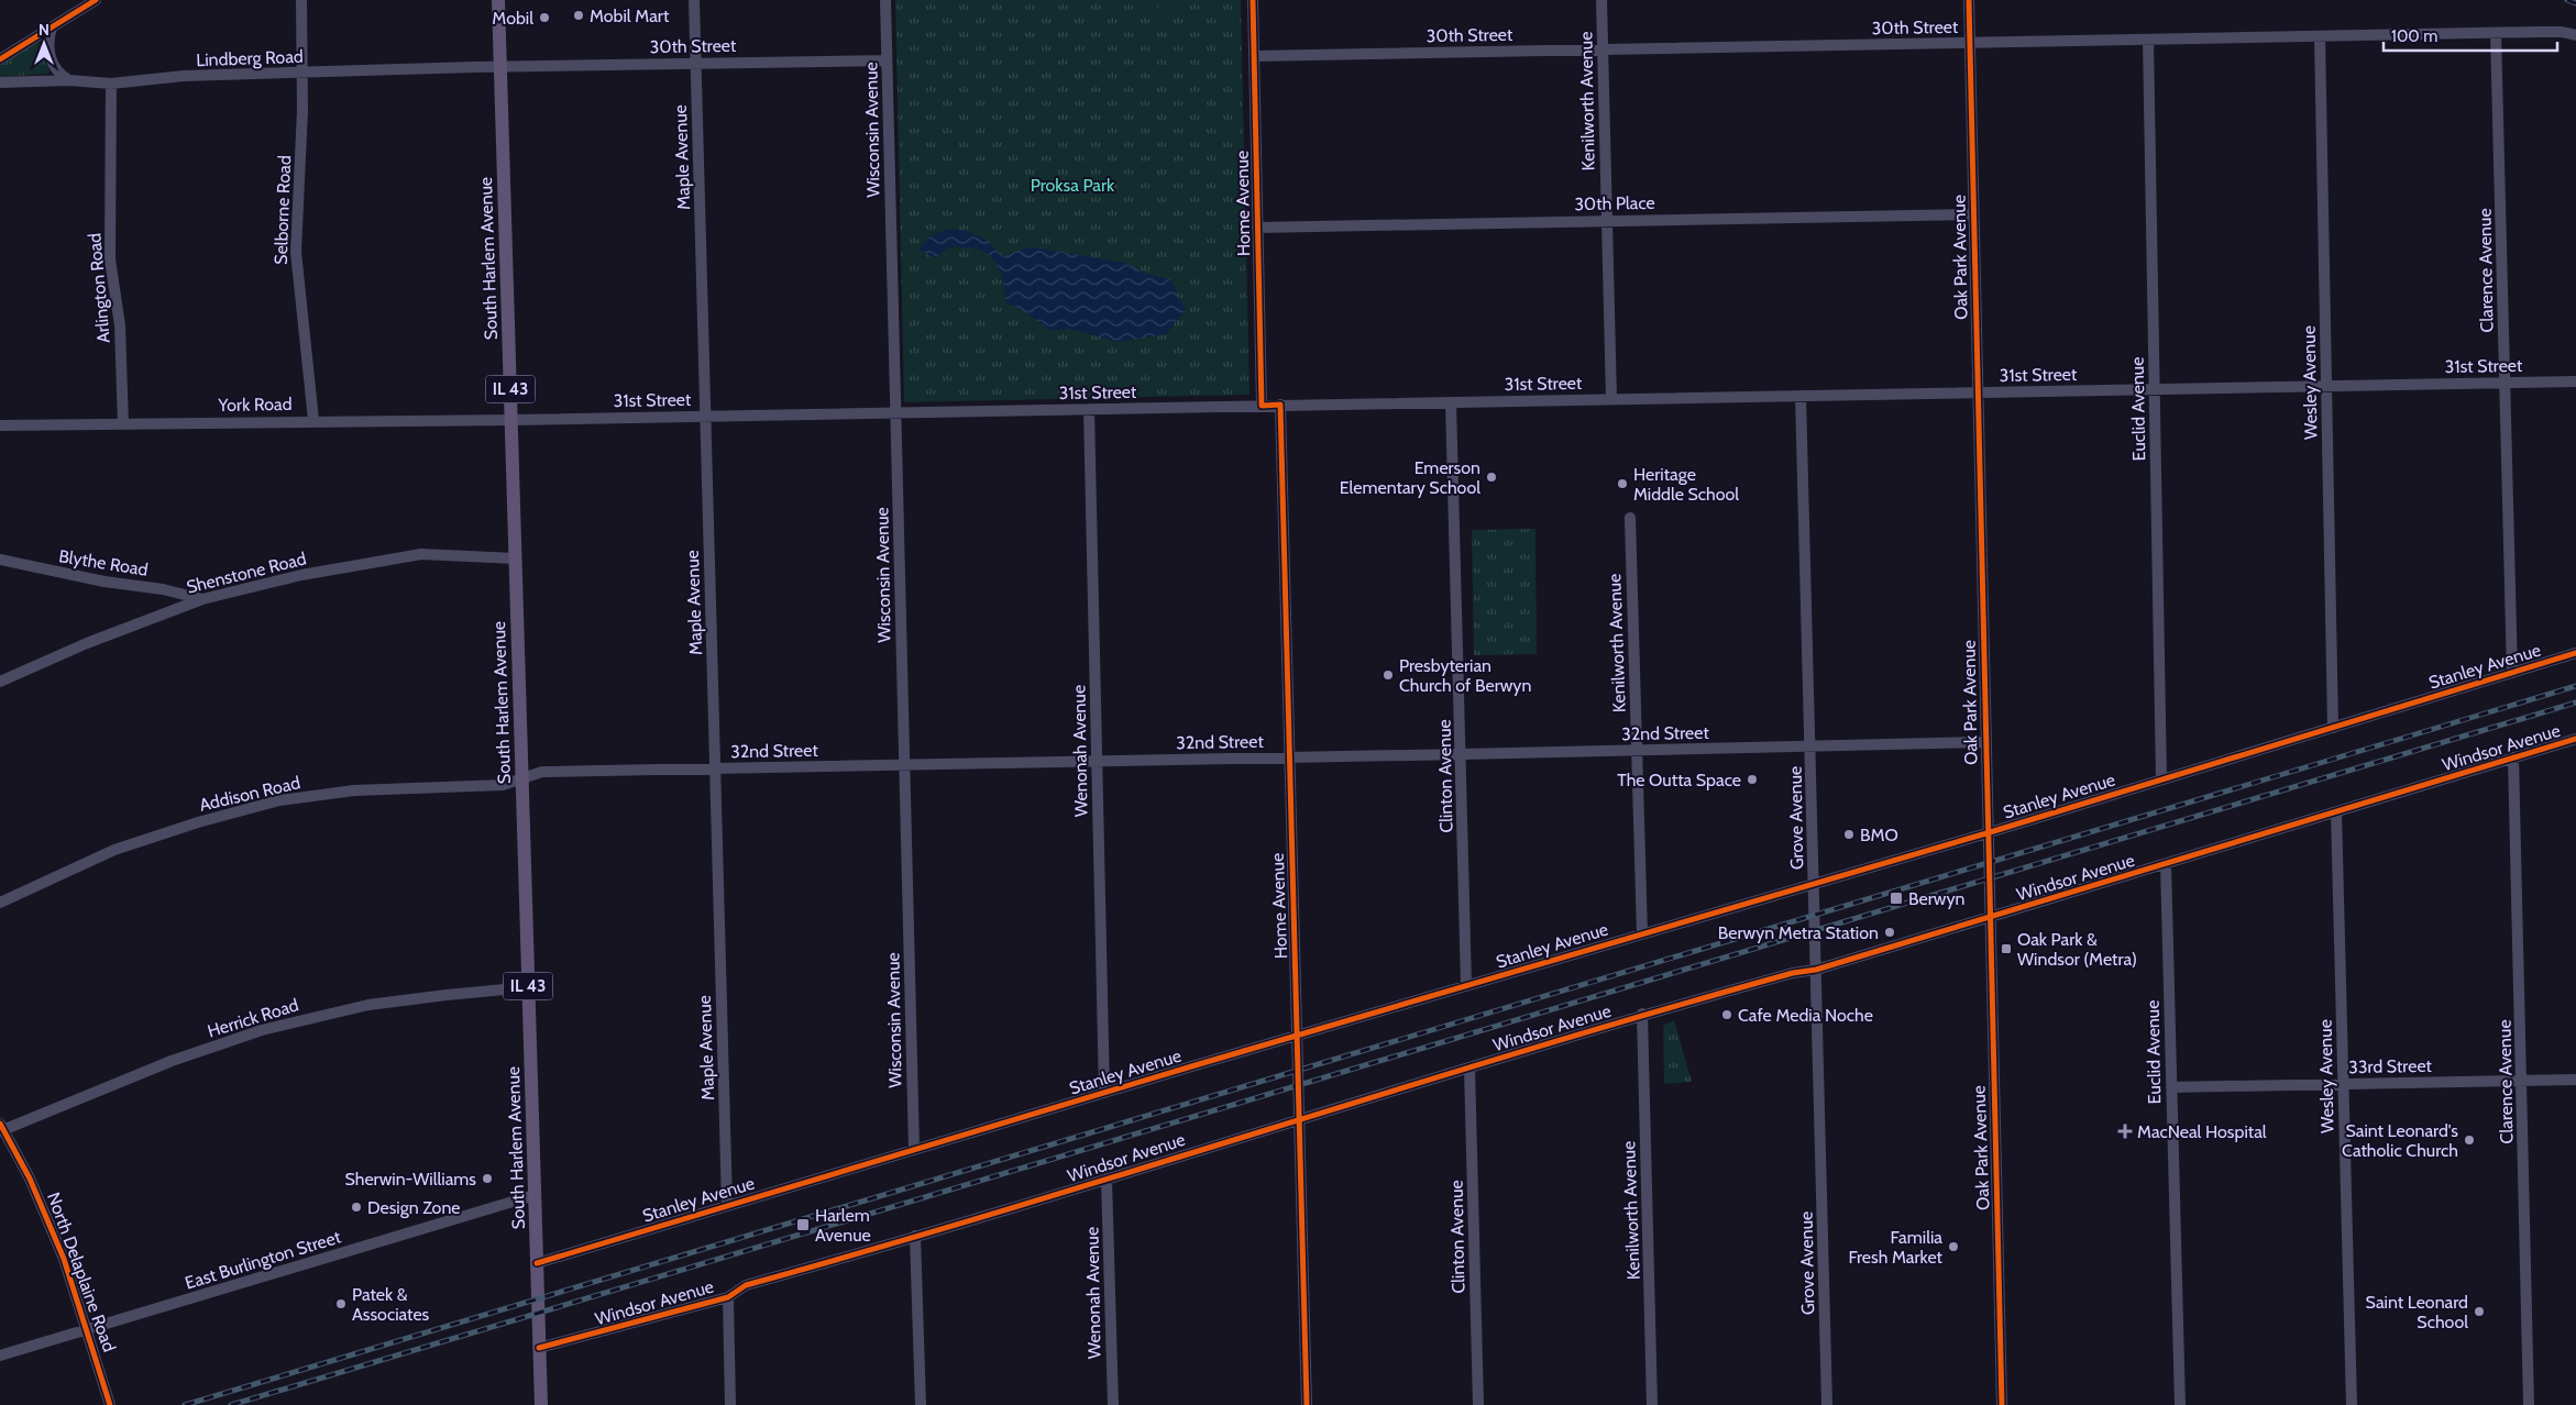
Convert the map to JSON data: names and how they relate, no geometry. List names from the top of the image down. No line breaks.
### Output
{"streets":{"main road":["South Harlem Avenue","IL 43"],"street":["30th Street","Lindberg Road","Kenilworth Avenue","Wisconsin Avenue","Maple Avenue","Home Avenue","30th Place","Selborne Road","Oak Park Avenue","Clarence Avenue","Arlington Road","31st Street","Wesley Avenue","York Road","Euclid Avenue","Blythe Road","Shenstone Road","Stanley Avenue","32nd Street","Windsor Avenue","Wenonah Avenue","Clinton Avenue","Addison Road","Grove Avenue","Herrick Road","33rd Street","East Burlington Street","North Delaplaine Road"]},"crossings":[["30th Street","Lindberg Road"],["30th Street","Kenilworth Avenue"],["30th Street","Wisconsin Avenue"],["30th Street","Maple Avenue"],["30th Street","Home Avenue"],["30th Street","Oak Park Avenue"],["30th Street","South Harlem Avenue"],["30th Street","Clarence Avenue"],["30th Street","Wesley Avenue"],["30th Street","Euclid Avenue"],["Lindberg Road","Selborne Road"],["Lindberg Road","South Harlem Avenue"],["Lindberg Road","Arlington Road"],["Kenilworth Avenue","30th Place"],["Kenilworth Avenue","31st Street"],["Kenilworth Avenue","Stanley Avenue"],["Kenilworth Avenue","32nd Street"],["Kenilworth Avenue","Windsor Avenue"],["Wisconsin Avenue","31st Street"],["Wisconsin Avenue","Stanley Avenue"],["Wisconsin Avenue","32nd Street"],["Maple Avenue","31st Street"],["Maple Avenue","Stanley Avenue"],["Maple Avenue","32nd Street"],["Home Avenue","30th Place"],["Home Avenue","31st Street"],["Home Avenue","Stanley Avenue"],["Home Avenue","32nd Street"],["Home Avenue","Windsor Avenue"],["30th Place","Oak Park Avenue"],["Selborne Road","York Road"],["Oak Park Avenue","31st Street"],["Oak Park Avenue","Stanley Avenue"],["Oak Park Avenue","32nd Street"],["Oak Park Avenue","Windsor Avenue"],["South Harlem Avenue","31st Street"],["South Harlem Avenue","York Road"],["South Harlem Avenue","Shenstone Road"],["South Harlem Avenue","Stanley Avenue"],["South Harlem Avenue","32nd Street"],["South Harlem Avenue","Windsor Avenue"],["South Harlem Avenue","Addison Road"],["South Harlem Avenue","Herrick Road"],["South Harlem Avenue","East Burlington Street"],["Clarence Avenue","31st Street"],["Clarence Avenue","Stanley Avenue"],["Clarence Avenue","Windsor Avenue"],["Clarence Avenue","33rd Street"],["Arlington Road","York Road"],["31st Street","Wesley Avenue"],["31st Street","York Road"],["31st Street","Euclid Avenue"],["31st Street","Wenonah Avenue"],["31st Street","Clinton Avenue"],["31st Street","Grove Avenue"],["Wesley Avenue","Stanley Avenue"],["Wesley Avenue","Windsor Avenue"],["Wesley Avenue","33rd Street"],["Euclid Avenue","Stanley Avenue"],["Euclid Avenue","Windsor Avenue"],["Euclid Avenue","33rd Street"],["Blythe Road","Shenstone Road"],["Stanley Avenue","Wenonah Avenue"],["Stanley Avenue","Clinton Avenue"],["Stanley Avenue","Grove Avenue"],["32nd Street","Wenonah Avenue"],["32nd Street","Clinton Avenue"],["32nd Street","Addison Road"],["32nd Street","Grove Avenue"],["Windsor Avenue","Wenonah Avenue"],["Windsor Avenue","Clinton Avenue"],["Windsor Avenue","Grove Avenue"],["Herrick Road","North Delaplaine Road"],["East Burlington Street","North Delaplaine Road"]],"parks":["Proksa Park"],"places":{"other":["Mobil Mart","Mobil","Emerson Elementary School","Heritage Middle School","Presbyterian Church of Berwyn","The Outta Space","BMO","Berwyn Metra Station","Cafe Media Noche","Saint Leonard's Catholic Church","Sherwin-Williams","Design Zone","Familia Fresh Market","Patek & Associates","Saint Leonard School"],"transit":["Berwyn","Oak Park & Windsor (Metra)","Harlem Avenue"],"health":["MacNeal Hospital"]},"scale_bar":"100 m","north":"top"}
